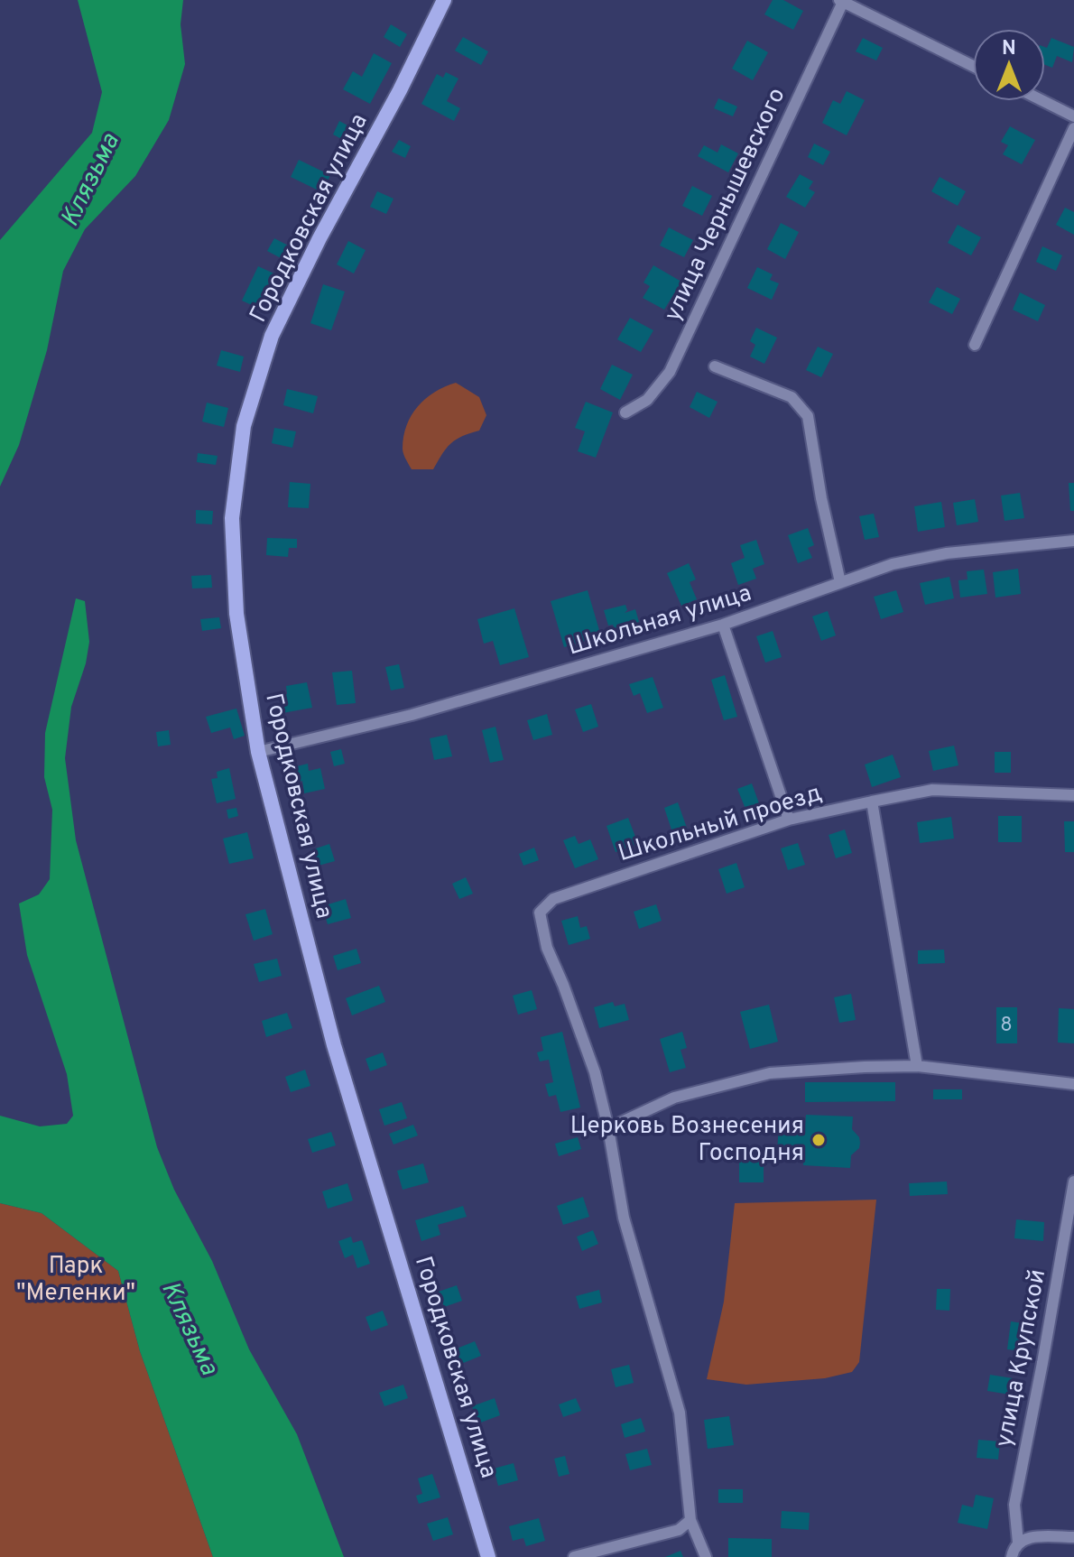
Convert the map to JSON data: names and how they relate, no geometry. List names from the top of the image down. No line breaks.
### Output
{"streets":{"main road":["Городковская улица"],"street":["улица Чернышевского","Школьная улица","Школьный проезд","улица Крупской"]},"crossings":[["Городковская улица","Школьная улица"]],"water":["Клязьма"],"parks":["Парк \"Меленки\""],"places":["Церковь Вознесения Господня"],"house_numbers":["8"],"north":"top"}
